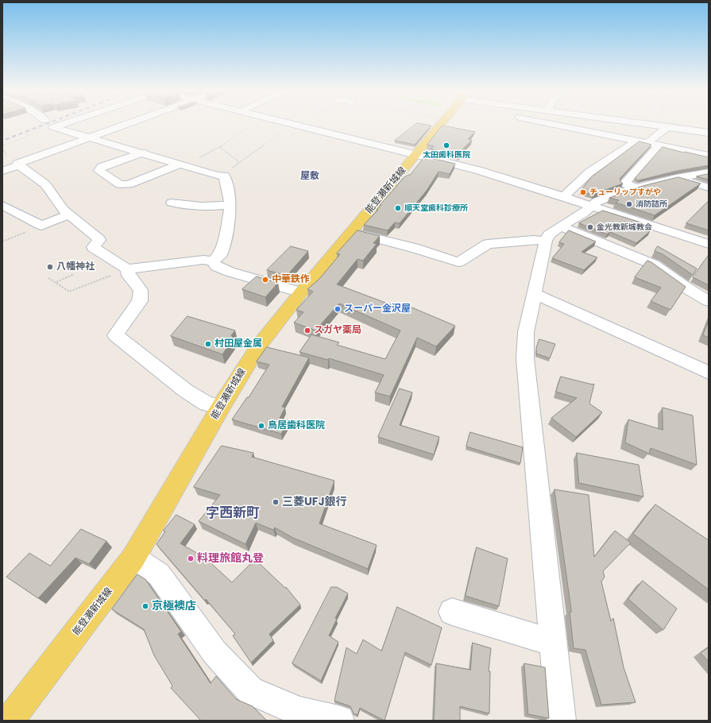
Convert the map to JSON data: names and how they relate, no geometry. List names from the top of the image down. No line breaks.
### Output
{"streets":{"main road":["能登瀬新城線"]},"districts":["屋敷","字西新町"],"places":["太田歯科医院","チューリップすがや","消防詰所","順天堂歯科診療所","金光教新城教会","八幡神社","中華鉄作","スーパー金沢屋","スガヤ薬局","村田屋金属","鳥居歯科医院","三菱UFJ銀行","料理旅館丸登","京極襖店"]}
